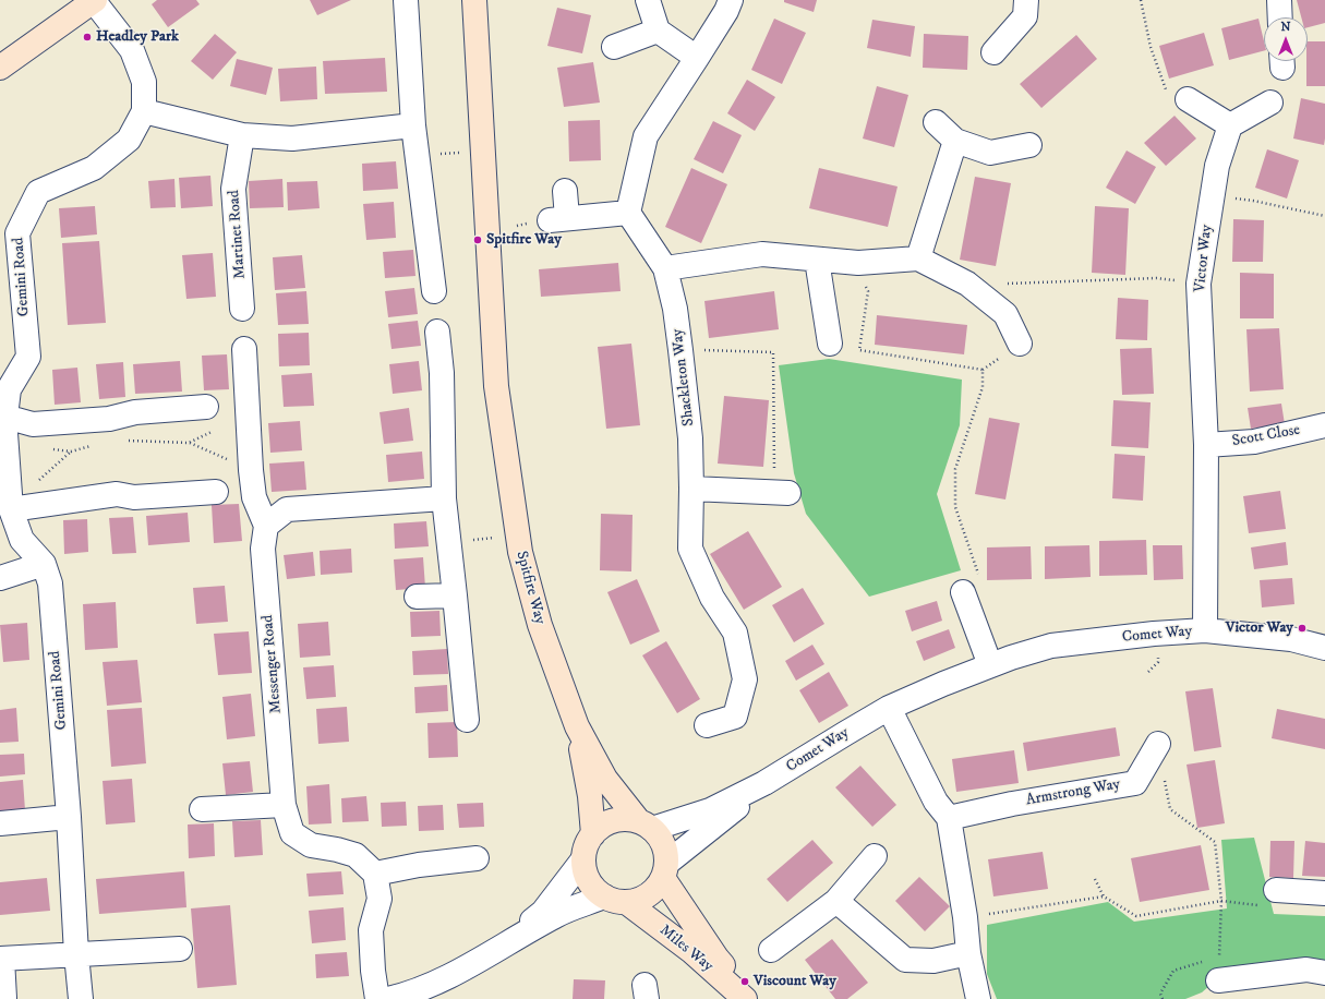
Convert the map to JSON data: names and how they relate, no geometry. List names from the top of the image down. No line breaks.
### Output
{"streets":{"street":["Martinet Road","Victor Way","Gemini Road","Shackleton Way","Scott Close","Spitfire Way","Comet Way","Messenger Road","Armstrong Way","Miles Way"]},"crossings":[["Victor Way","Scott Close"],["Victor Way","Comet Way"],["Spitfire Way","Comet Way"],["Spitfire Way","Miles Way"],["Comet Way","Miles Way"]],"places":["Headley Park","Spitfire Way","Victor Way","Viscount Way"],"north":"top"}
